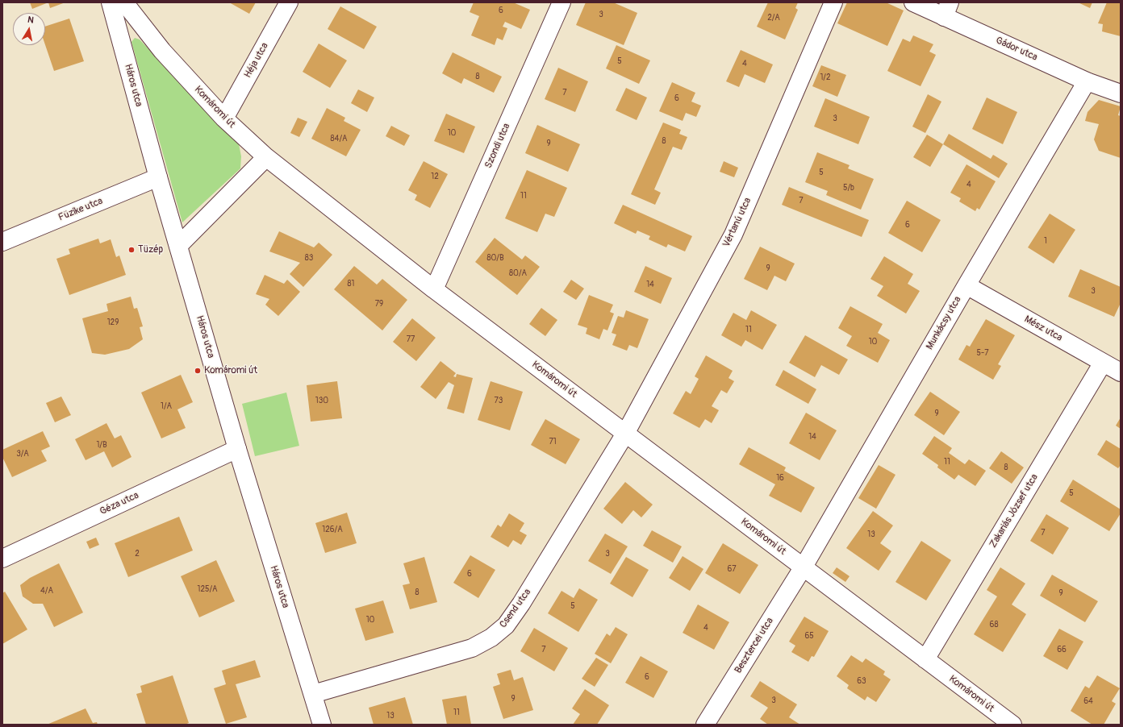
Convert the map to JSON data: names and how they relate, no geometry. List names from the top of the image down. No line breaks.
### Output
{"streets":{"street":["Gádor utca","Héja utca","Háros utca","Komáromi út","Szondi utca","Füzike utca","Vértanú utca","Munkácsy utca","Mész utca","Géza utca","Zakariás József utca","Csend utca","Besztercei utca"]},"crossings":[["Gádor utca","Munkácsy utca"],["Héja utca","Komáromi út"],["Háros utca","Füzike utca"],["Háros utca","Géza utca"],["Háros utca","Csend utca"],["Komáromi út","Szondi utca"],["Komáromi út","Vértanú utca"],["Komáromi út","Munkácsy utca"],["Komáromi út","Zakariás József utca"],["Komáromi út","Csend utca"],["Komáromi út","Besztercei utca"],["Vértanú utca","Csend utca"],["Munkácsy utca","Mész utca"],["Munkácsy utca","Besztercei utca"],["Mész utca","Zakariás József utca"]],"places":["Tüzép","Komáromi út"],"house_numbers":["6","3","2/A","5","4","8","1/2","7","6","3","10","84/A","8","9","5","12","4","5/b","11","7","6","1","83","80/B","9","80/A","81","14","3","79","129","11","77","10","5-7","130","73","1/A","9","14","71","1/B","3/A","11","8","16","5","126/A","7","13","2","3","67","6","125/A","4/A","8","9","5","10","68","4","65","7","66","6","63","9","3","64","11","13"],"north":"top"}
